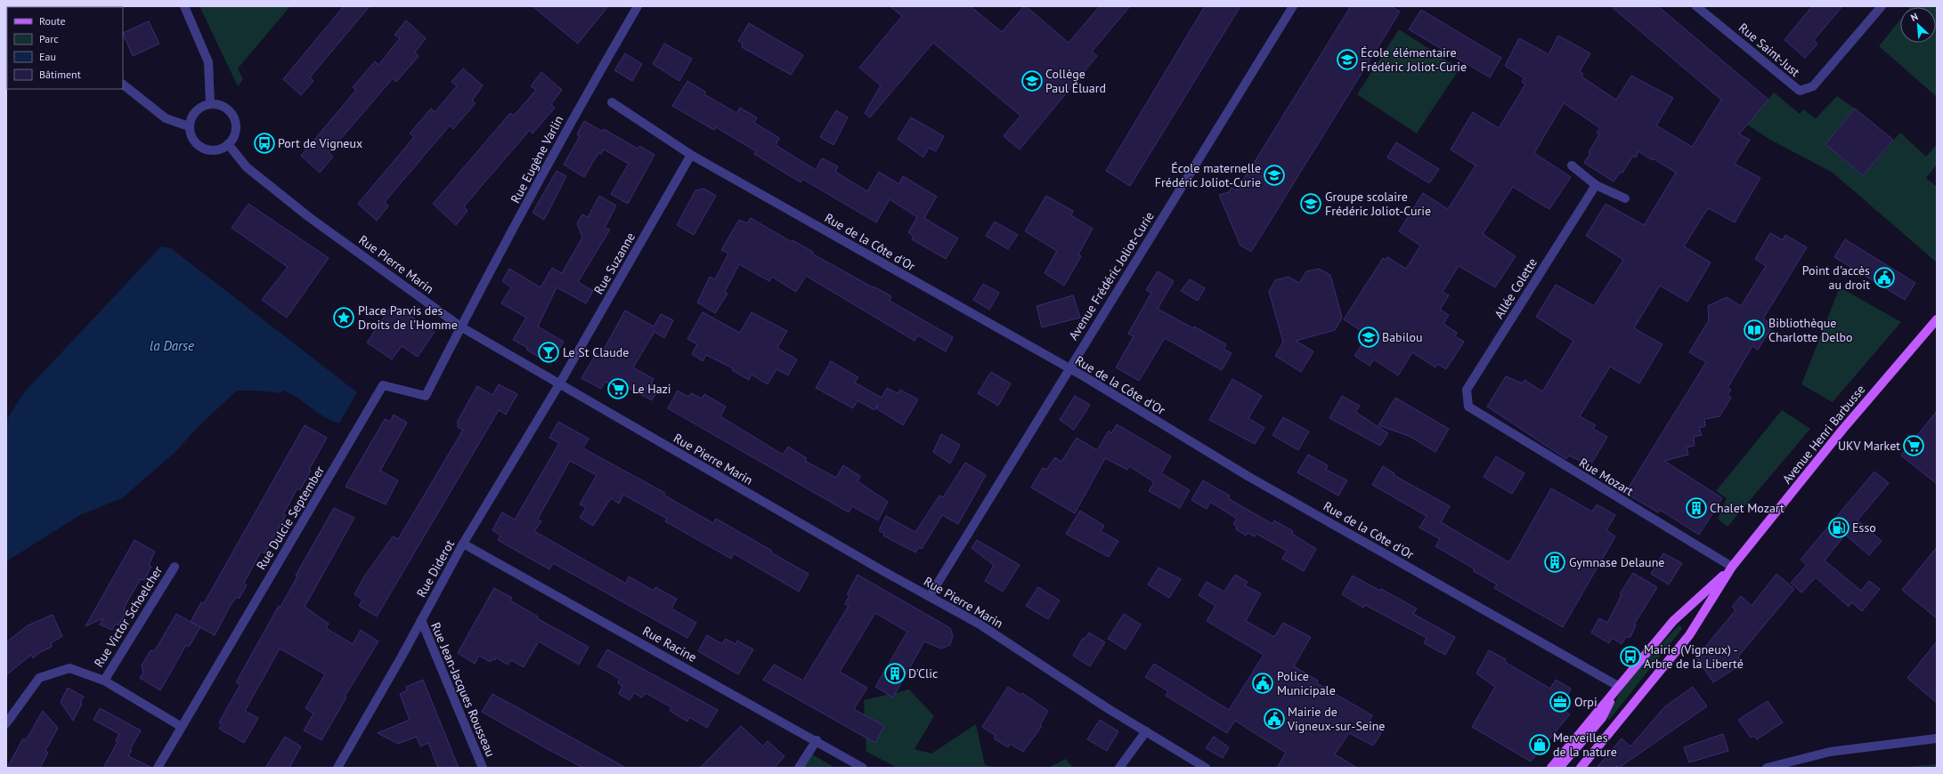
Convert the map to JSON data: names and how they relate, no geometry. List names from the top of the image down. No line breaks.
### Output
{"streets":{"main road":["Avenue Henri Barbusse"],"street":["Rue Saint-Just","Rue Eugène Varlin","Rue de la Côte d'Or","Rue Suzanne","Rue Pierre Marin","Avenue Frédéric Joliot-Curie","Allée Colette","Rue Mozart","Rue Dulcie September","Rue Diderot","Rue Victor Schoelcher","Rue Racine","Rue Jean-Jacques Rousseau"]},"crossings":[["Rue Eugène Varlin","Rue Pierre Marin"],["Rue Eugène Varlin","Rue Dulcie September"],["Rue de la Côte d'Or","Rue Suzanne"],["Rue de la Côte d'Or","Avenue Frédéric Joliot-Curie"],["Rue de la Côte d'Or","Avenue Henri Barbusse"],["Rue Suzanne","Rue Pierre Marin"],["Rue Suzanne","Rue Diderot"],["Rue Pierre Marin","Avenue Frédéric Joliot-Curie"],["Rue Pierre Marin","Rue Dulcie September"],["Rue Pierre Marin","Rue Diderot"],["Allée Colette","Rue Mozart"],["Avenue Henri Barbusse","Rue Mozart"],["Rue Diderot","Rue Racine"],["Rue Diderot","Rue Jean-Jacques Rousseau"]],"water":["la Darse"],"places":{"school or university":["École élémentaire Frédéric Joliot-Curie","Collège Paul Éluard","École maternelle Frédéric Joliot-Curie","Groupe scolaire Frédéric Joliot-Curie","Babilou"],"bus stop":["Port de Vigneux","Mairie (Vigneux) - Arbre de la Liberté"],"public building":["Point d'accès au droit","Police Municipale","Mairie de Vigneux-sur-Seine"],"place":["Place Parvis des Droits de l'Homme"],"library":["Bibliothèque Charlotte Delbo"],"bar":["Le St Claude"],"supermarket":["Le Hazi","UKV Market"],"building":["Chalet Mozart","Gymnase Delaune","D'Clic"],"fuel station":["Esso"],"office":["Orpi"],"shop":["Merveilles de la nature"]},"legend":["Route","Parc","Eau","Bâtiment"],"north":"top left"}
